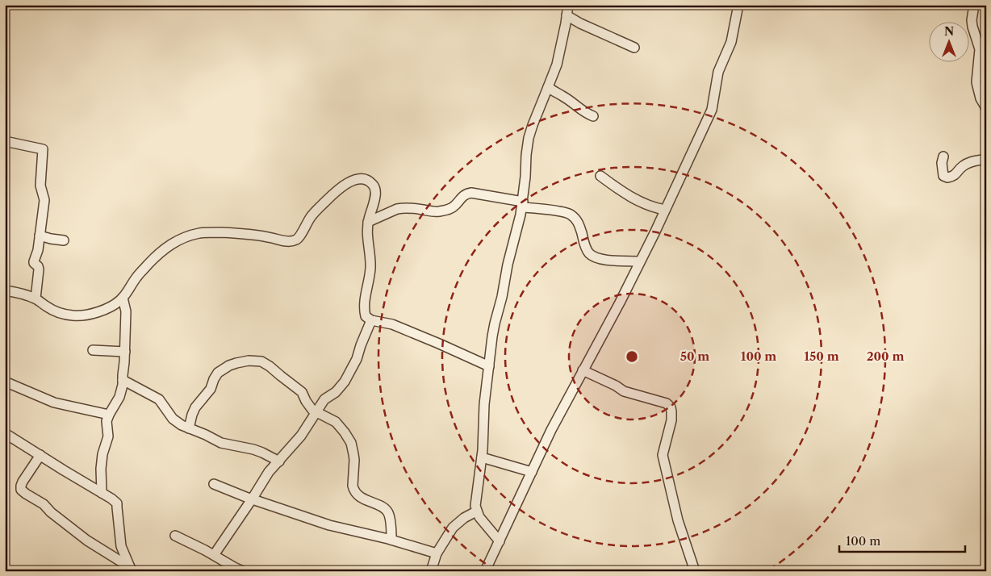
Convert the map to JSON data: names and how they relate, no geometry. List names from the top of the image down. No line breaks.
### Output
{"scale_bar":"100 m","north":"top","rings":["50 m","100 m","150 m","200 m"]}
